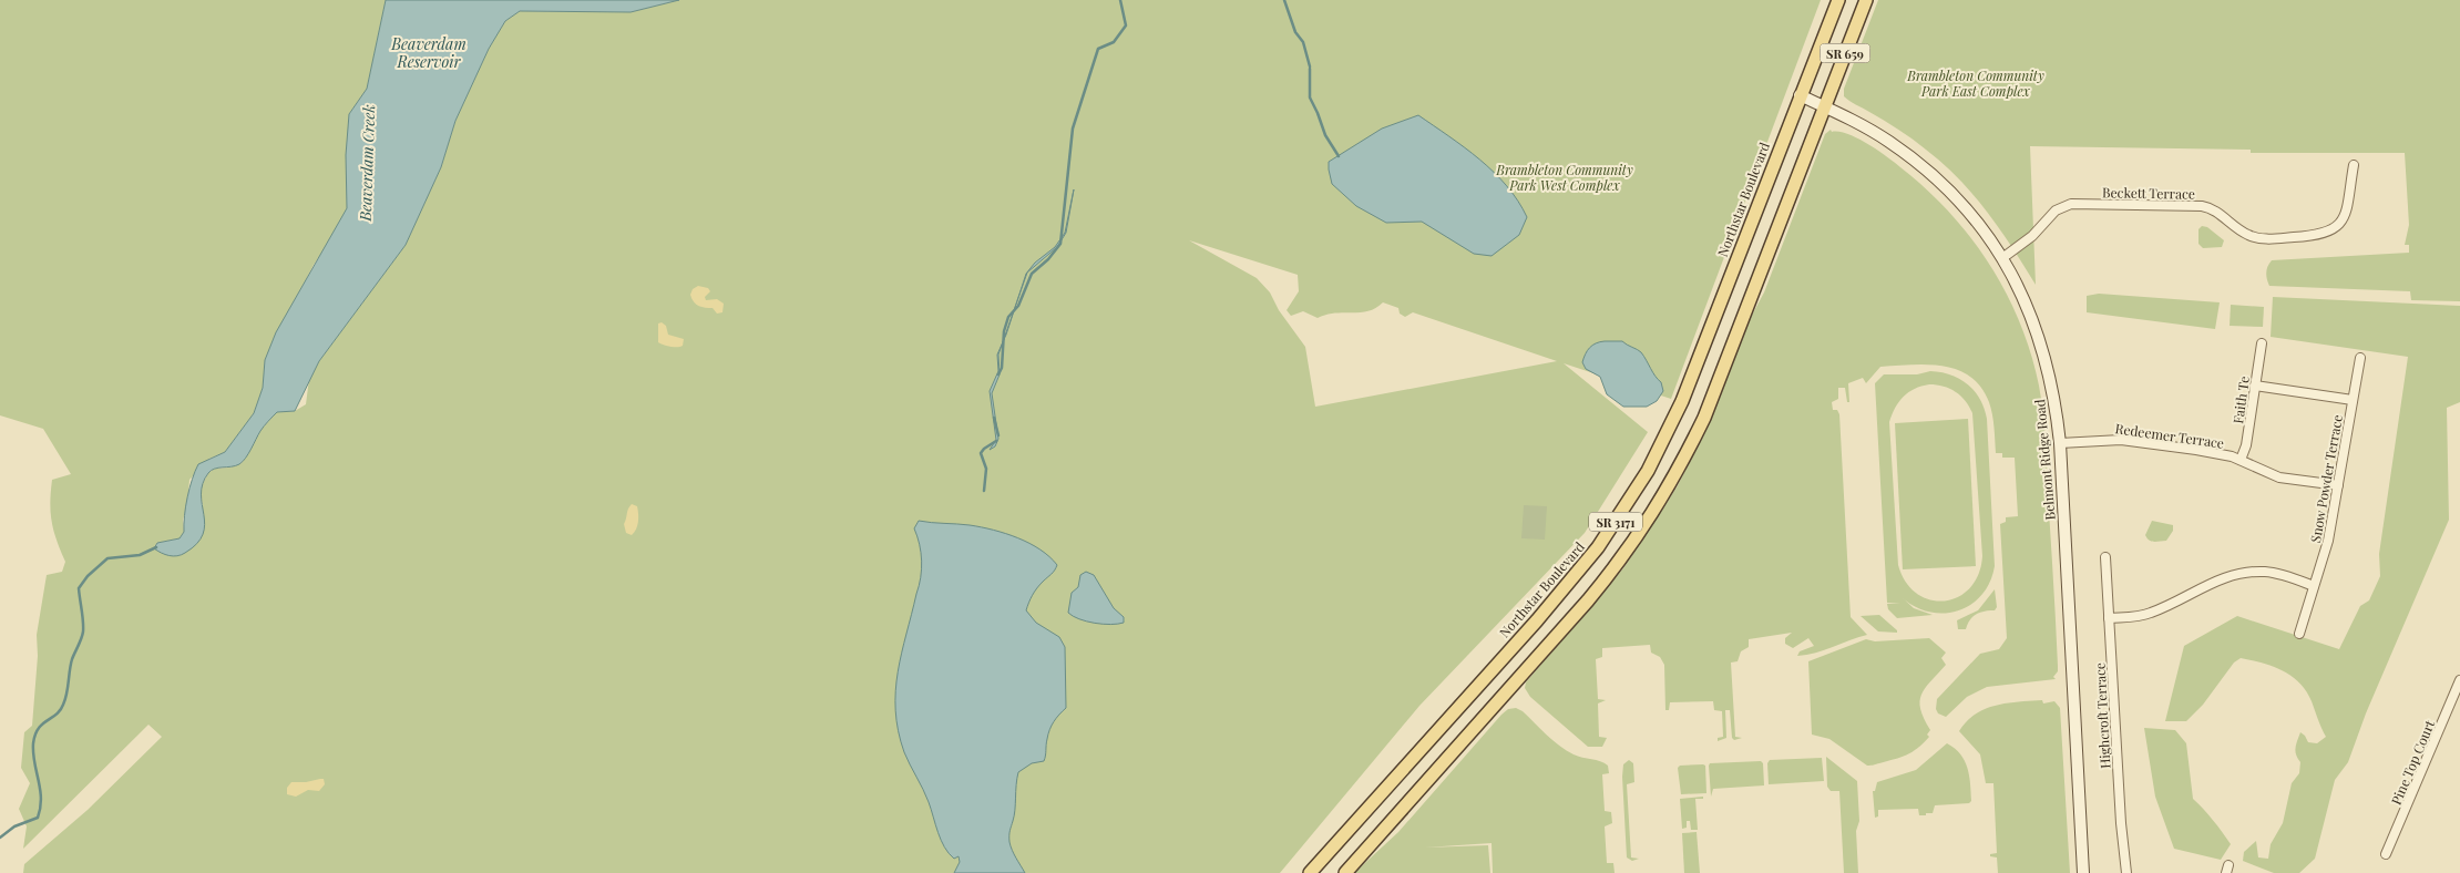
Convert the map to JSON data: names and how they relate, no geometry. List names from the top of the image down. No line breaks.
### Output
{"streets":{"main road":["SR 659","Northstar Boulevard","Belmont Ridge Road","SR 3171"],"street":["Beckett Terrace","Faith Te","Redeemer Terrace","Snow Powder Terrace","Highcroft Terrace","Pine Top Court"]},"crossings":[["SR 659","Northstar Boulevard"],["SR 659","Belmont Ridge Road"],["SR 659","SR 3171"],["Beckett Terrace","Belmont Ridge Road"],["Northstar Boulevard","Belmont Ridge Road"],["Faith Te","Redeemer Terrace"],["Redeemer Terrace","Belmont Ridge Road"],["Redeemer Terrace","Snow Powder Terrace"],["Belmont Ridge Road","SR 3171"]],"water":["Beaverdam Reservoir","Beaverdam Creek"],"parks":["Brambleton Community Park East Complex","Brambleton Community Park West Complex"]}
